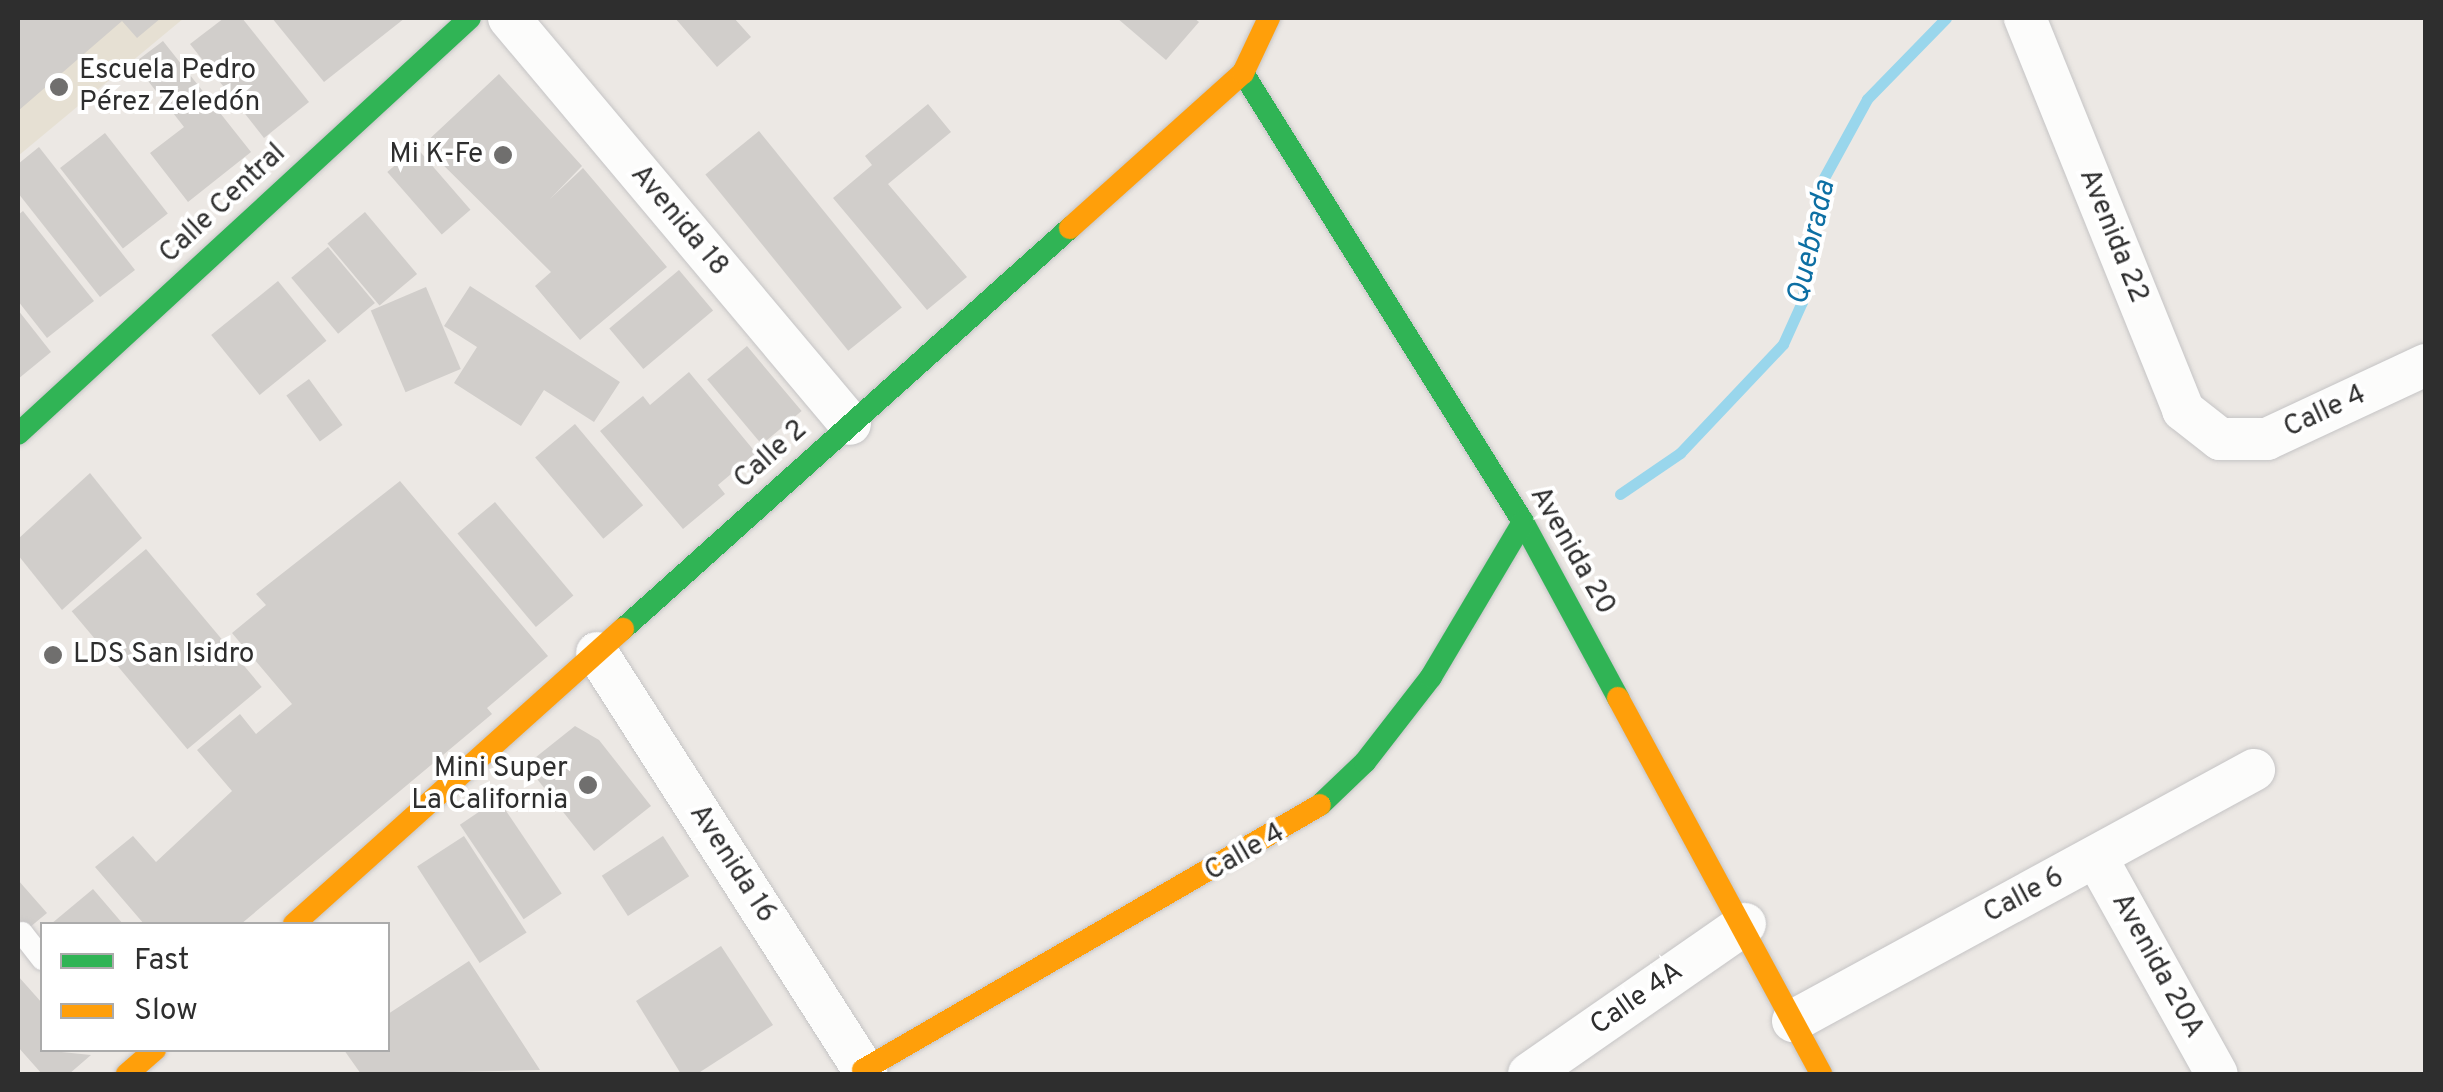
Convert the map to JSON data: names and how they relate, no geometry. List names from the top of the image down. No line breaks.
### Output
{"streets":{"street":["Calle Central","Avenida 18","Avenida 22","Calle 4","Calle 2","Avenida 20","Avenida 16","Calle 6","Avenida 20A","Calle 4A"]},"crossings":[["Avenida 18","Calle 2"],["Avenida 22","Calle 4"],["Calle 4","Avenida 20"],["Calle 4","Avenida 16"],["Calle 2","Avenida 20"],["Calle 2","Avenida 16"],["Avenida 20","Calle 6"],["Avenida 20","Calle 4A"],["Calle 6","Avenida 20A"]],"water":["Quebrada"],"places":["Escuela Pedro Pérez Zeledón","Mi K-Fe","LDS San Isidro","Mini Super La California"],"legend":["Fast","Slow"]}
